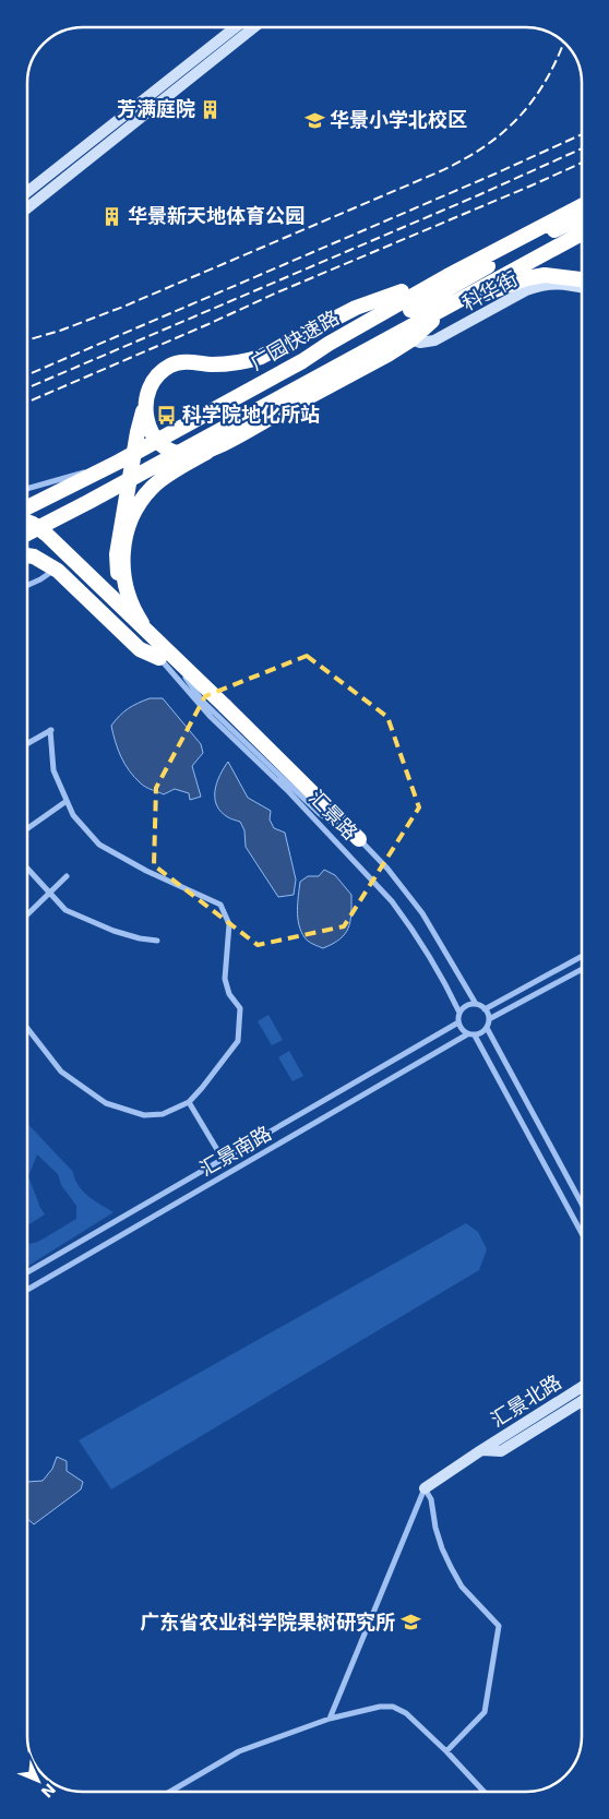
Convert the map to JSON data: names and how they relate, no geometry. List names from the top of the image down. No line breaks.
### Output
{"streets":{"highway":["广园快速路"],"street":["科华街","汇景路","汇景南路","汇景北路"]},"crossings":[["汇景路","汇景南路"]],"places":{"building":["芳满庭院","华景新天地体育公园"],"school or university":["华景小学北校区","广东省农业科学院果树研究所"],"bus stop":["科学院地化所站"]},"north":"bottom right"}
